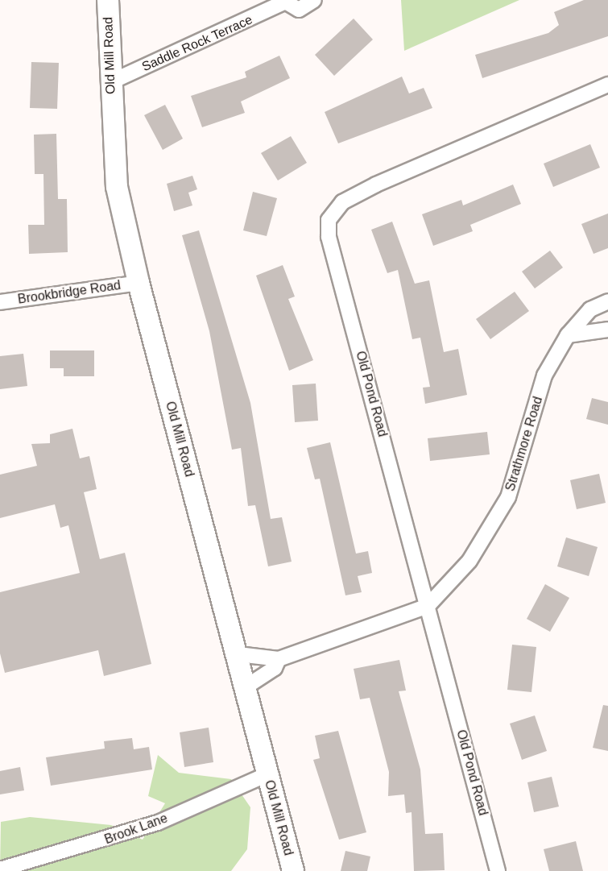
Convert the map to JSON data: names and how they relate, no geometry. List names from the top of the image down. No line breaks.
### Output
{"streets":{"street":["Saddle Rock Terrace","Old Mill Road","Brookbridge Road","Old Pond Road","Strathmore Road","Brook Lane"]},"crossings":[["Saddle Rock Terrace","Old Mill Road"],["Old Mill Road","Brookbridge Road"],["Old Mill Road","Strathmore Road"],["Old Mill Road","Brook Lane"],["Old Pond Road","Strathmore Road"]]}
